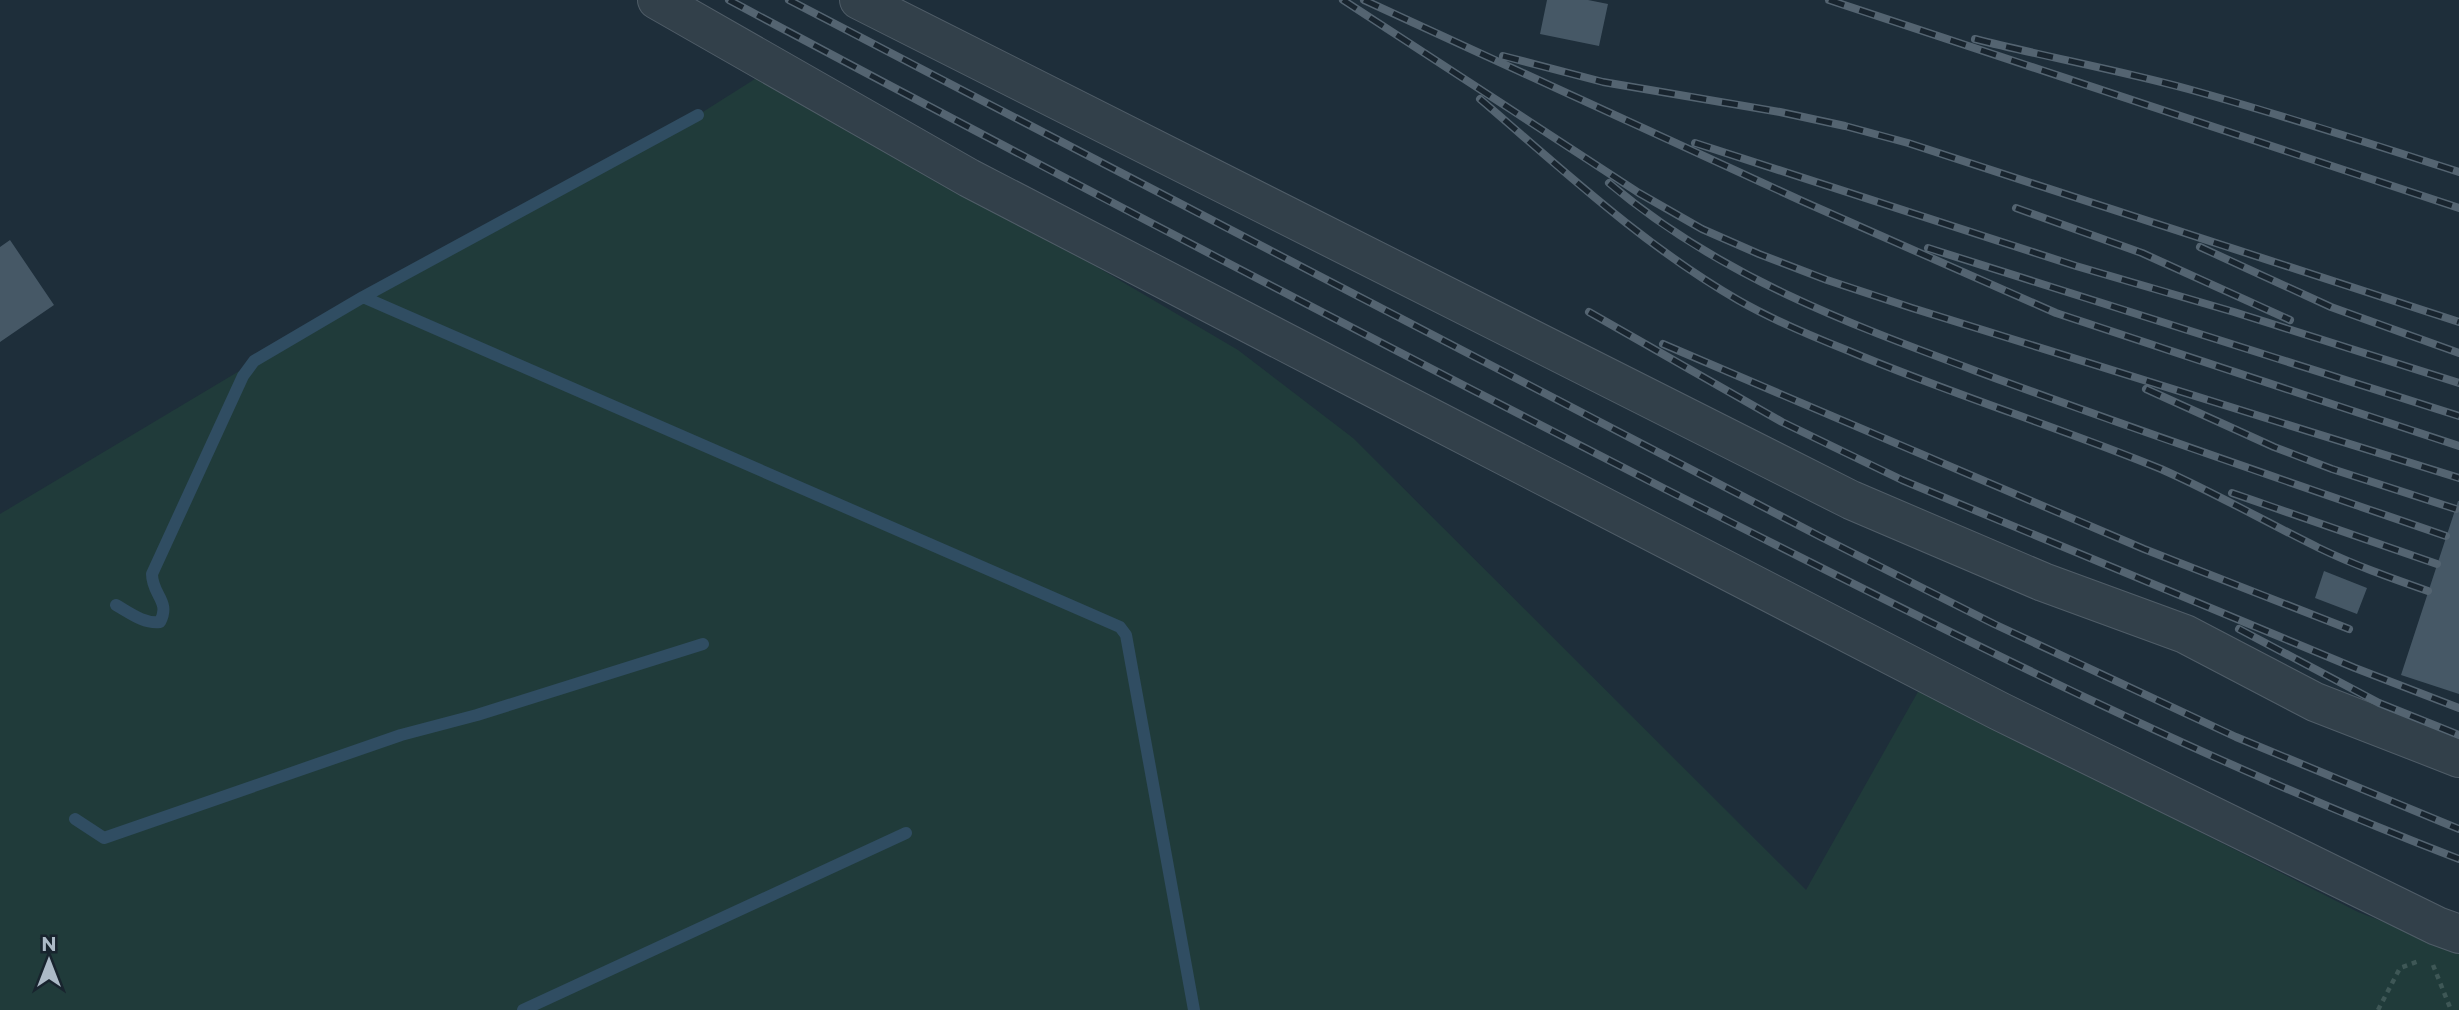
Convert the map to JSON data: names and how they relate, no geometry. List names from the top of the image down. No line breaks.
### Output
{"north":"top"}
